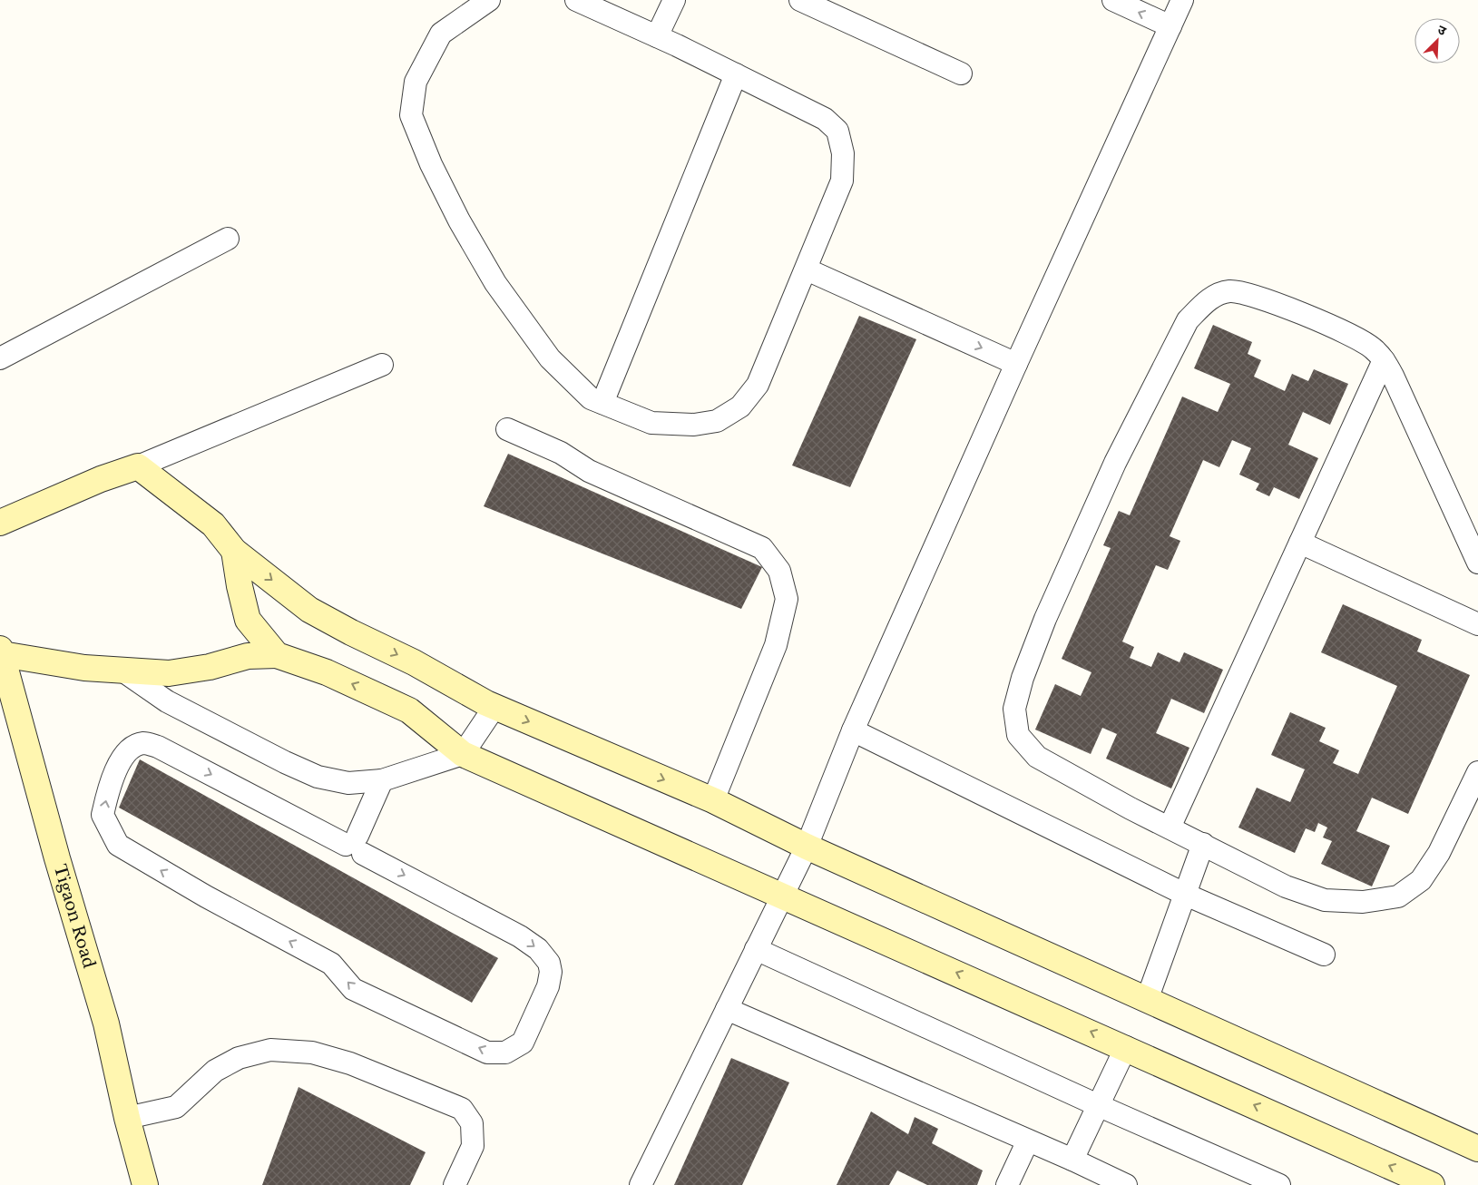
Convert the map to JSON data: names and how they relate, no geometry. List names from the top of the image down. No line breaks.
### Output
{"streets":{"street":["Tigaon Road"]},"north":"top right"}
